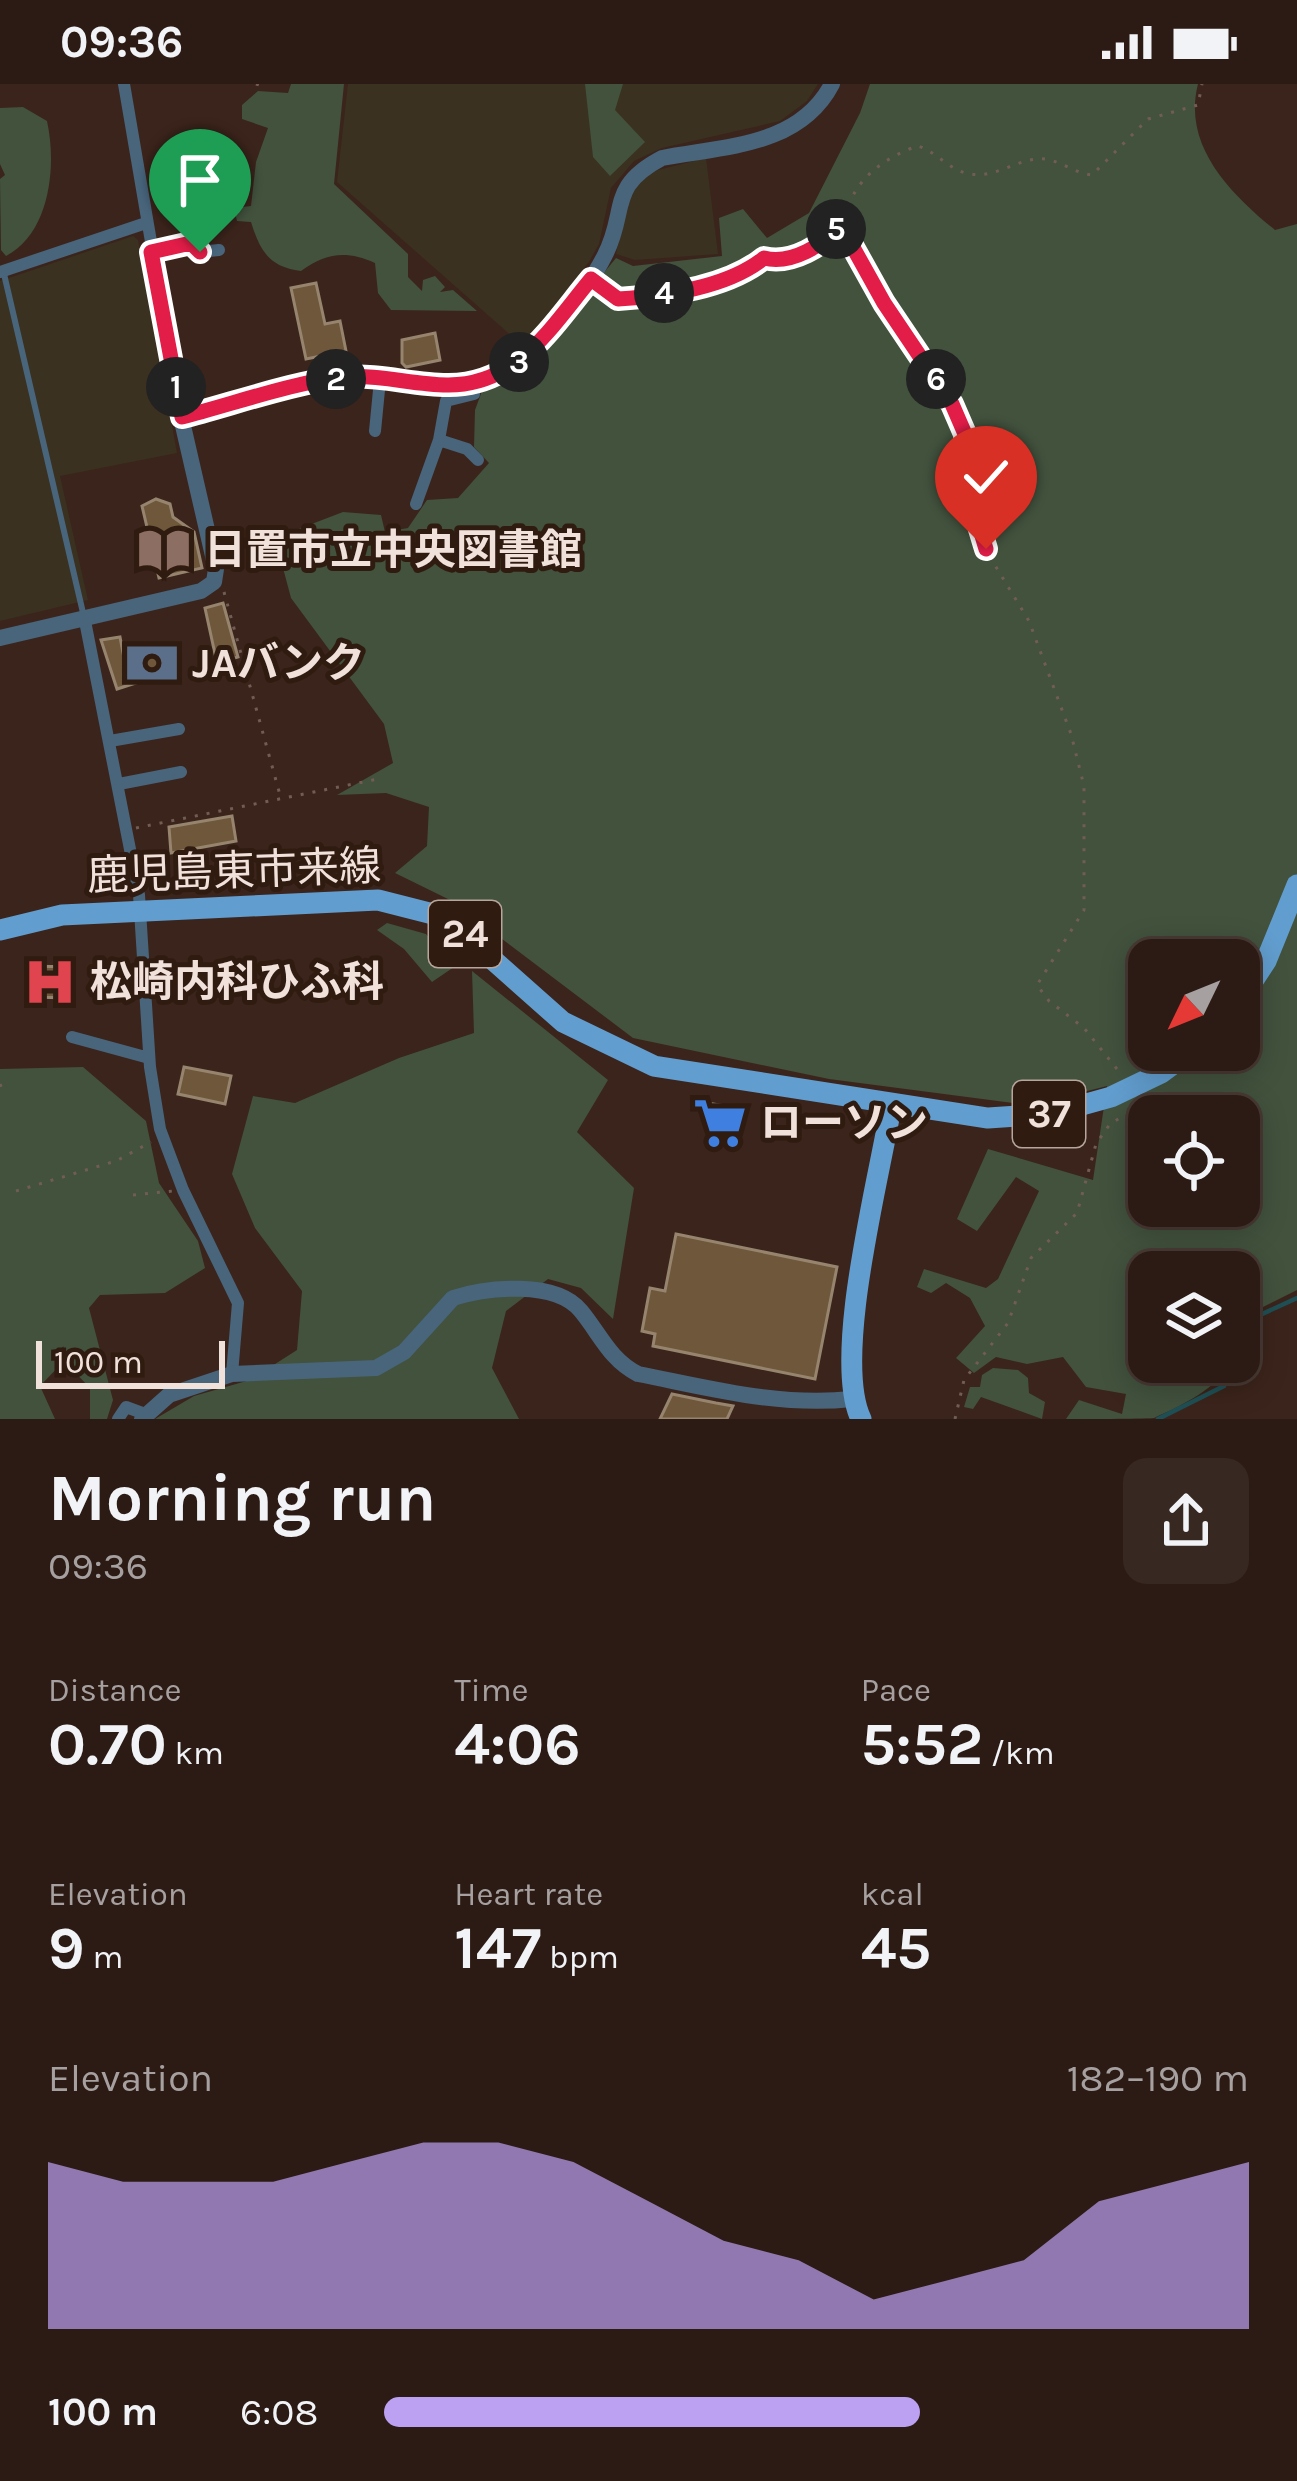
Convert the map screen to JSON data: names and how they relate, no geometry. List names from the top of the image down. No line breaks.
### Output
{"streets":{"main road":["鹿児島東市来線","24","37"]},"crossings":[["鹿児島東市来線","37"]],"places":{"library":["日置市立中央図書館"],"bank":["JAバンク"],"hospital":["松崎内科ひふ科"],"supermarket":["ローソン"]},"scale_bar":"100 m","north":"bottom left","page":{"status":"09:36","pins":["5","4","3","2","6","1"],"scale":"100 m","heading":["Morning run","09:36"],"stats":[["Distance","0.70 km"],["Time","4:06"],["Pace","5:52 /km"],["Elevation","9 m"],["Heart rate","147 bpm"],["kcal","45"]],"chart":["Elevation","182–190 m"],"list":[{"name":"100 m","note":"6:08"}]}}
